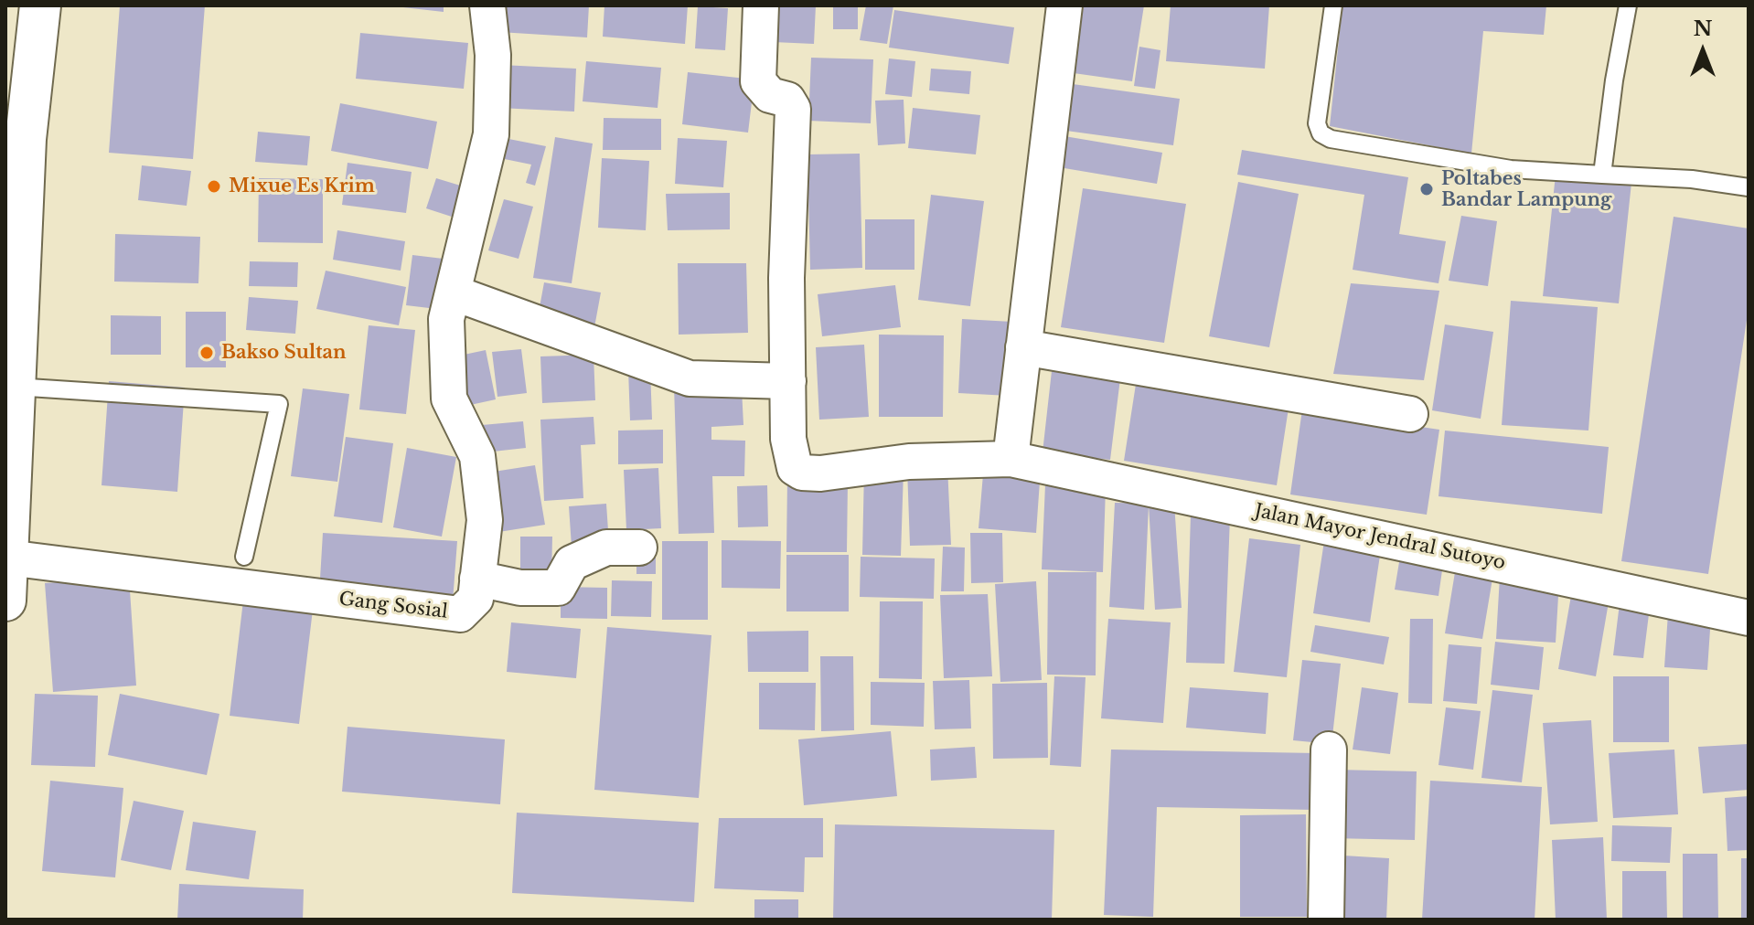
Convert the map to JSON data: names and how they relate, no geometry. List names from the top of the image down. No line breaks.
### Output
{"streets":{"street":["Jalan Mayor Jendral Sutoyo","Gang Sosial"]},"places":["Mixue Es Krim","Poltabes Bandar Lampung","Bakso Sultan"],"north":"top"}
